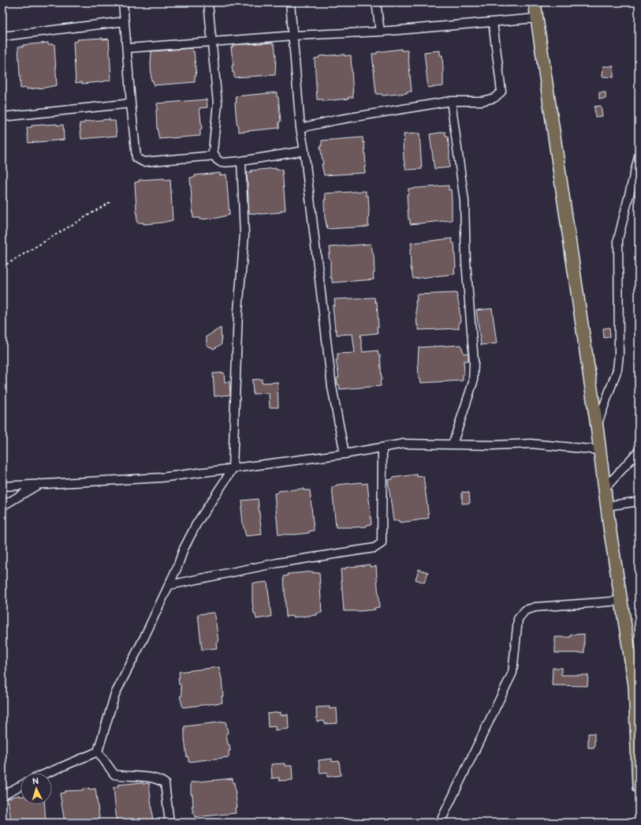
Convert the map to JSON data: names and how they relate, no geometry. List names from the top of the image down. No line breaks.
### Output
{"north":"top"}
